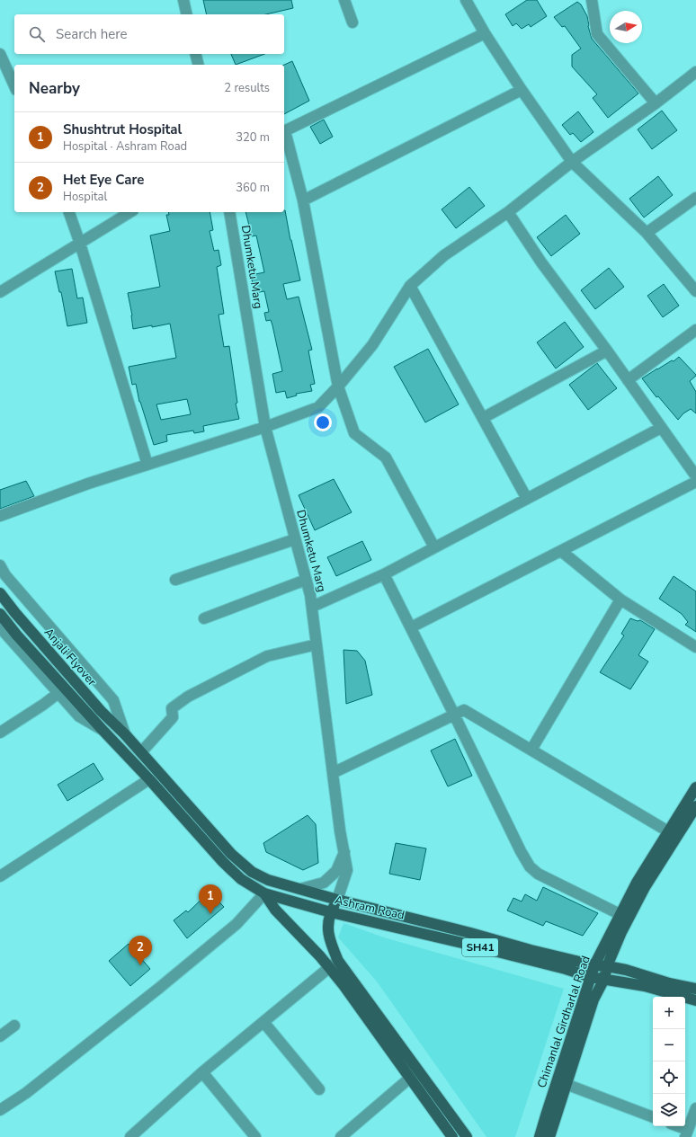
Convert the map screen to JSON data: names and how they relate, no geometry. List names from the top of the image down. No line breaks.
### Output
{"streets":{"main road":["Anjali Flyover","Ashram Road","SH41","Chimanlal Girdharlal Road"],"street":["Dhumketu Marg"]},"crossings":[["Dhumketu Marg","Ashram Road"],["Anjali Flyover","Ashram Road"],["Ashram Road","Chimanlal Girdharlal Road"]],"north":"right","page":{"search":"Search here","heading":["Nearby","2 results"],"list":[{"mark":"1","name":"Shushtrut Hospital","note":"Hospital · Ashram Road","value":"320 m"},{"mark":"2","name":"Het Eye Care","note":"Hospital","value":"360 m"}],"pins":["1","2"],"map_buttons":["+","−"]}}
